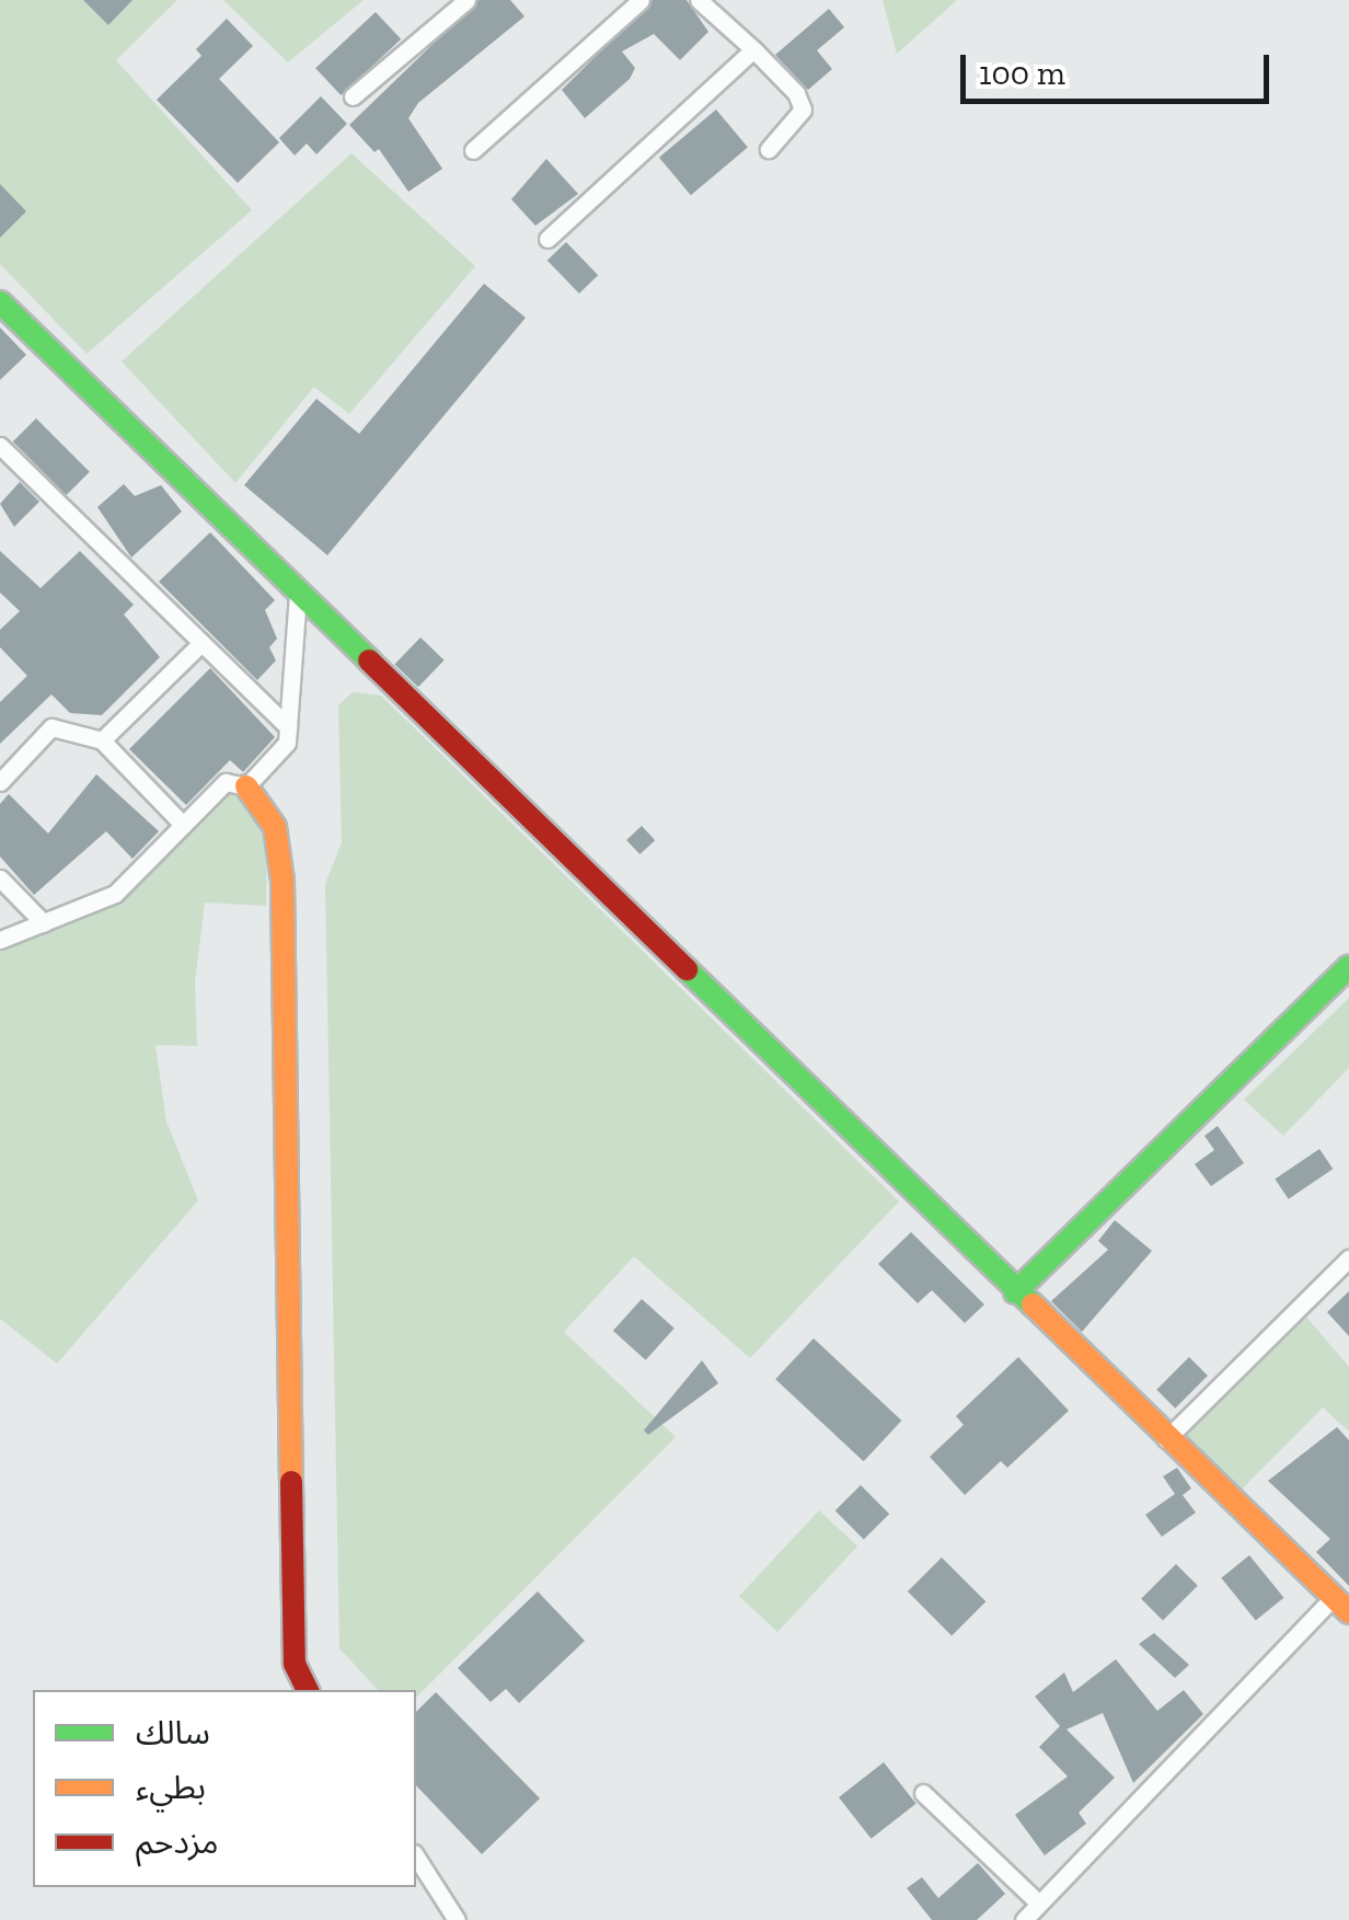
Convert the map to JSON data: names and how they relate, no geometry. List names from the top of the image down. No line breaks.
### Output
{"legend":["سالك","بطيء","مزدحم"],"scale_bar":"100 m"}
